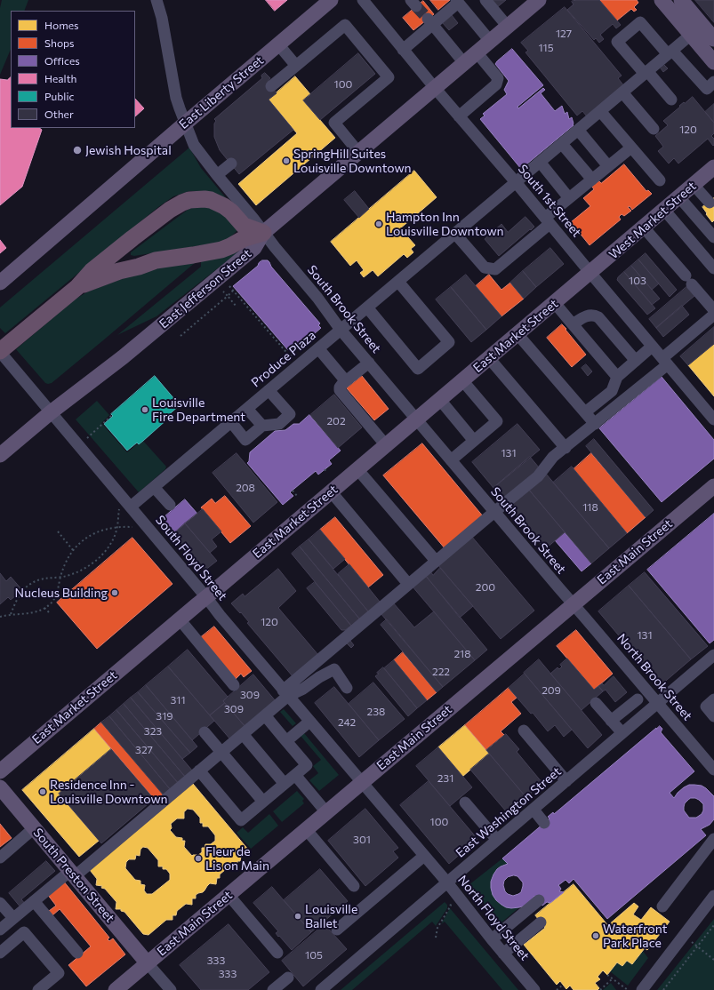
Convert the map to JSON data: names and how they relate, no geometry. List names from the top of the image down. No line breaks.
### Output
{"streets":{"main road":["East Liberty Street","West Market Street","East Jefferson Street","East Market Street","East Main Street","South Preston Street"],"street":["South 1st Street","South Brook Street","Produce Plaza","South Floyd Street","North Brook Street","East Washington Street","North Floyd Street"]},"crossings":[["East Liberty Street","South Brook Street"],["South 1st Street","West Market Street"],["South 1st Street","East Jefferson Street"],["South 1st Street","East Market Street"],["South 1st Street","Produce Plaza"],["West Market Street","East Market Street"],["East Jefferson Street","South Brook Street"],["East Jefferson Street","South Floyd Street"],["South Brook Street","East Market Street"],["South Brook Street","Produce Plaza"],["South Brook Street","East Main Street"],["South Brook Street","North Brook Street"],["East Market Street","South Floyd Street"],["Produce Plaza","South Floyd Street"],["East Main Street","South Floyd Street"],["East Main Street","North Brook Street"],["East Main Street","South Preston Street"],["East Main Street","North Floyd Street"],["South Floyd Street","North Floyd Street"],["North Brook Street","East Washington Street"],["East Washington Street","North Floyd Street"]],"places":["Jewish Hospital","SpringHill Suites Louisville Downtown","Hampton Inn Louisville Downtown","Louisville Fire Department","Nucleus Building","Residence Inn - Louisville Downtown","Fleur de Lis on Main","Louisville Ballet","Waterfront Park Place"],"house_numbers":["127","115","100","120","103","202","131","208","118","200","120","131","218","222","209","309","311","309","238","319","242","323","327","231","100","301","105","333","333"],"legend":["Homes","Shops","Offices","Health","Public","Other"]}
